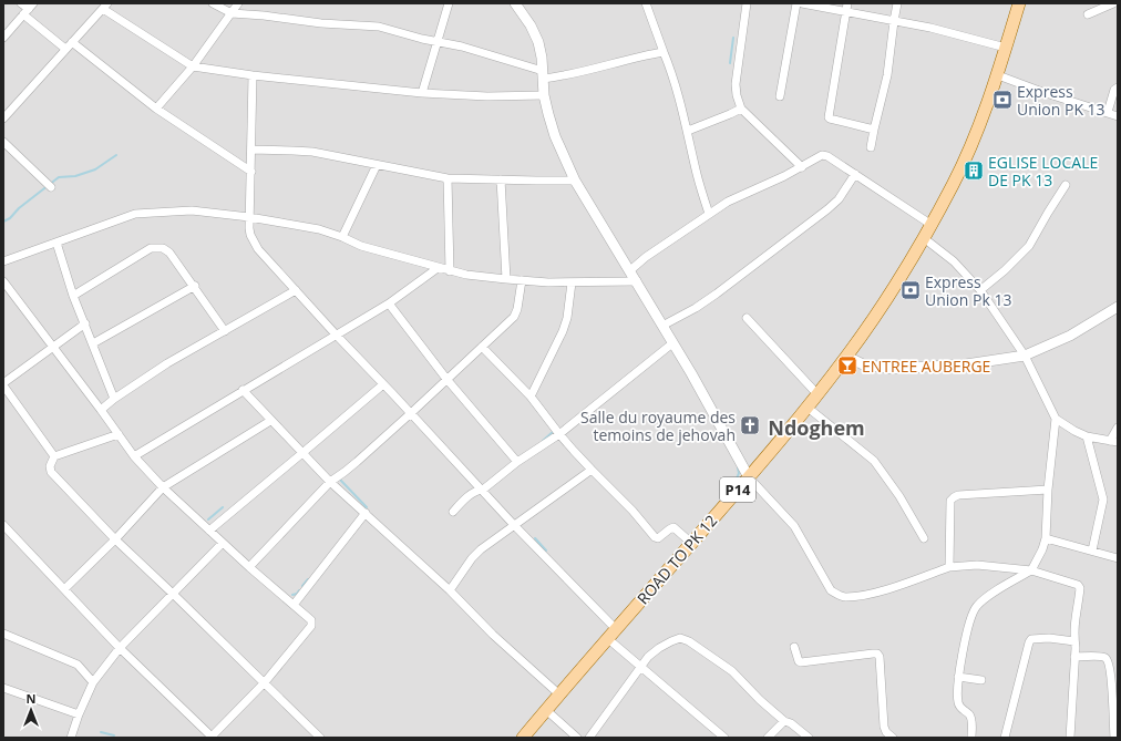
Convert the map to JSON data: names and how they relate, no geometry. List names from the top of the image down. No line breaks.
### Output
{"streets":{"main road":["P14","ROAD TO PK 12"]},"crossings":[["P14","ROAD TO PK 12"]],"districts":["Ndoghem"],"places":{"bank":["Express Union PK 13","Express Union Pk 13"],"building":["EGLISE LOCALE DE PK 13"],"bar":["ENTREE AUBERGE"],"church":["Salle du royaume des temoins de jehovah"]},"north":"top"}
